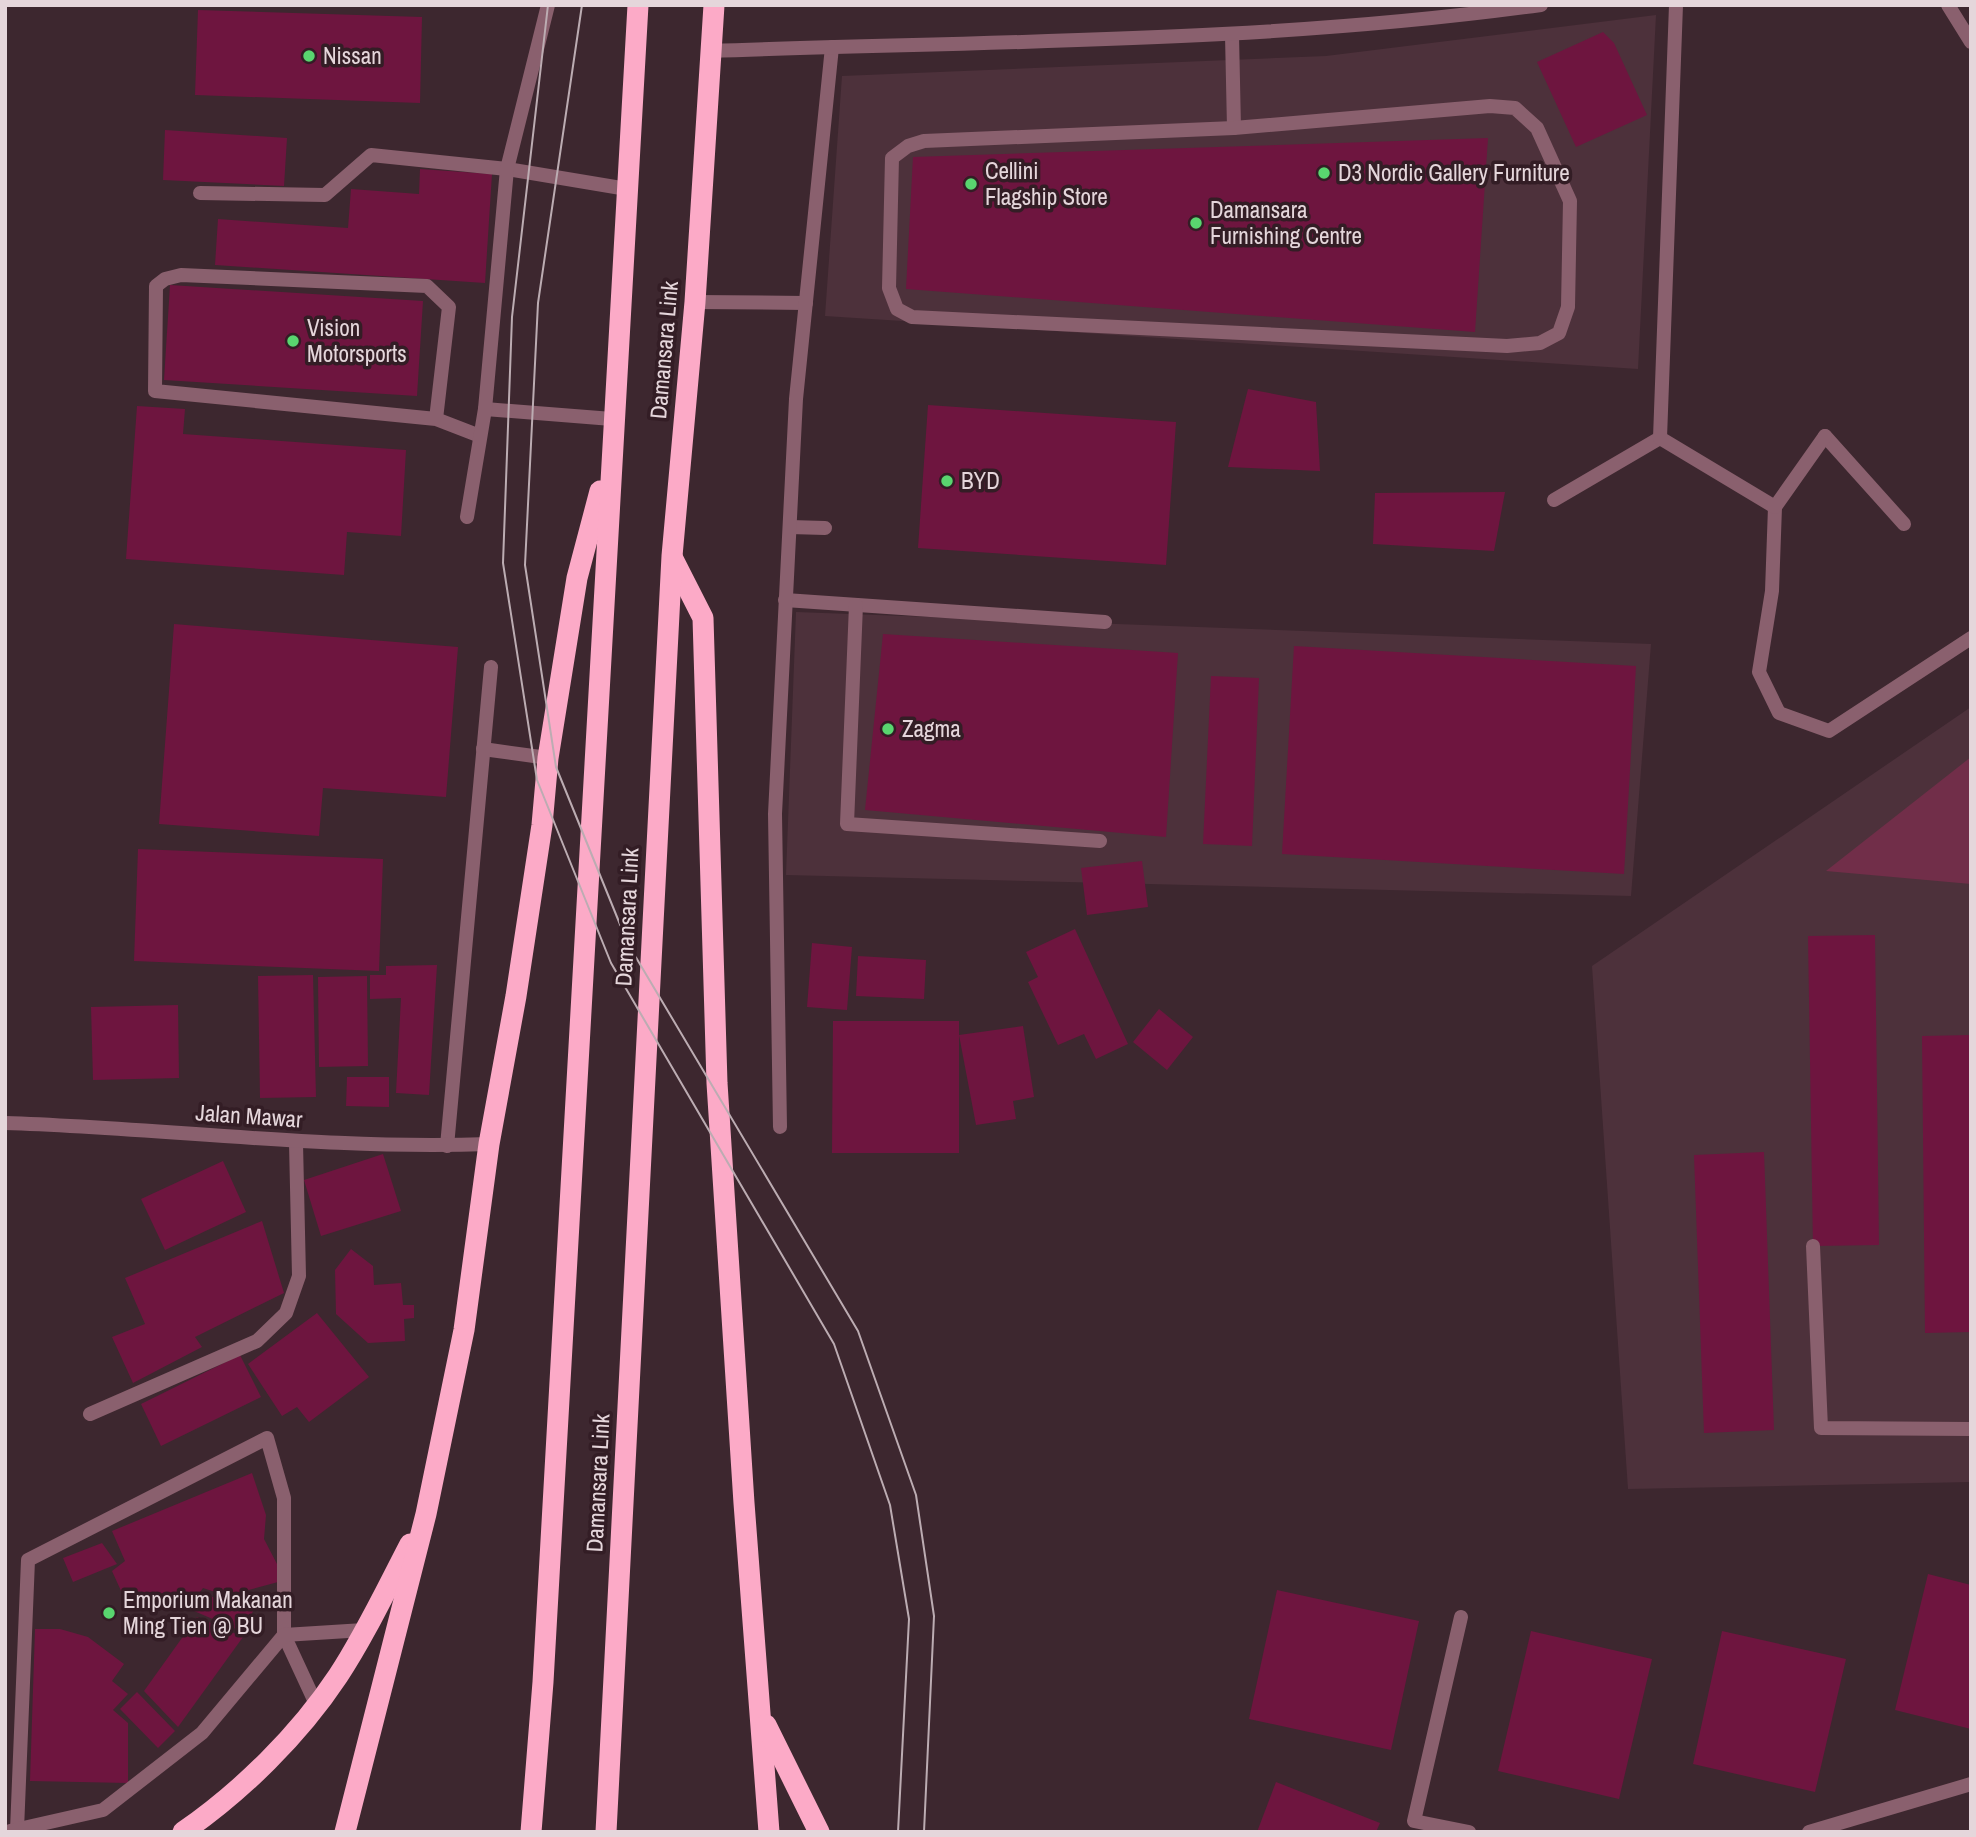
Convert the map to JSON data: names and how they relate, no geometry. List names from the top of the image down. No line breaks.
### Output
{"streets":{"highway":["Damansara Link"],"street":["Jalan Mawar"]},"places":["Nissan","D3 Nordic Gallery Furniture","Cellini Flagship Store","Damansara Furnishing Centre","Vision Motorsports","BYD","Zagma","Emporium Makanan Ming Tien @ BU"]}
